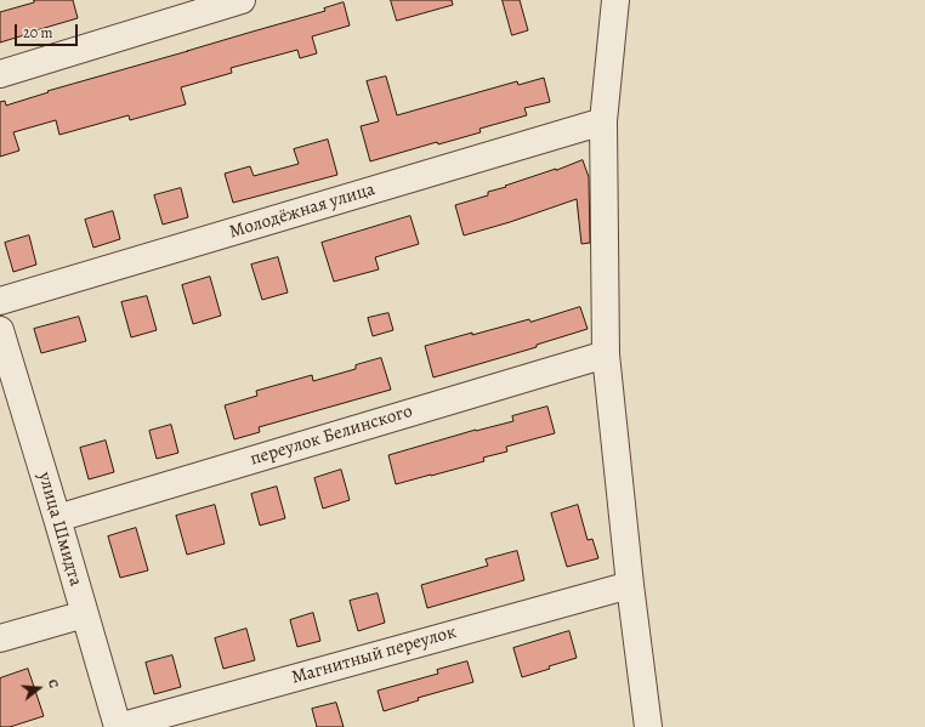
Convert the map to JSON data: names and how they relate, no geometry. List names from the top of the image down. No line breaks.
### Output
{"streets":{"street":["Молодёжная улица","переулок Белинского","улица Шмидта","Магнитный переулок"]},"crossings":[["переулок Белинского","улица Шмидта"],["улица Шмидта","Магнитный переулок"]],"scale_bar":"20 m","north":"right"}
